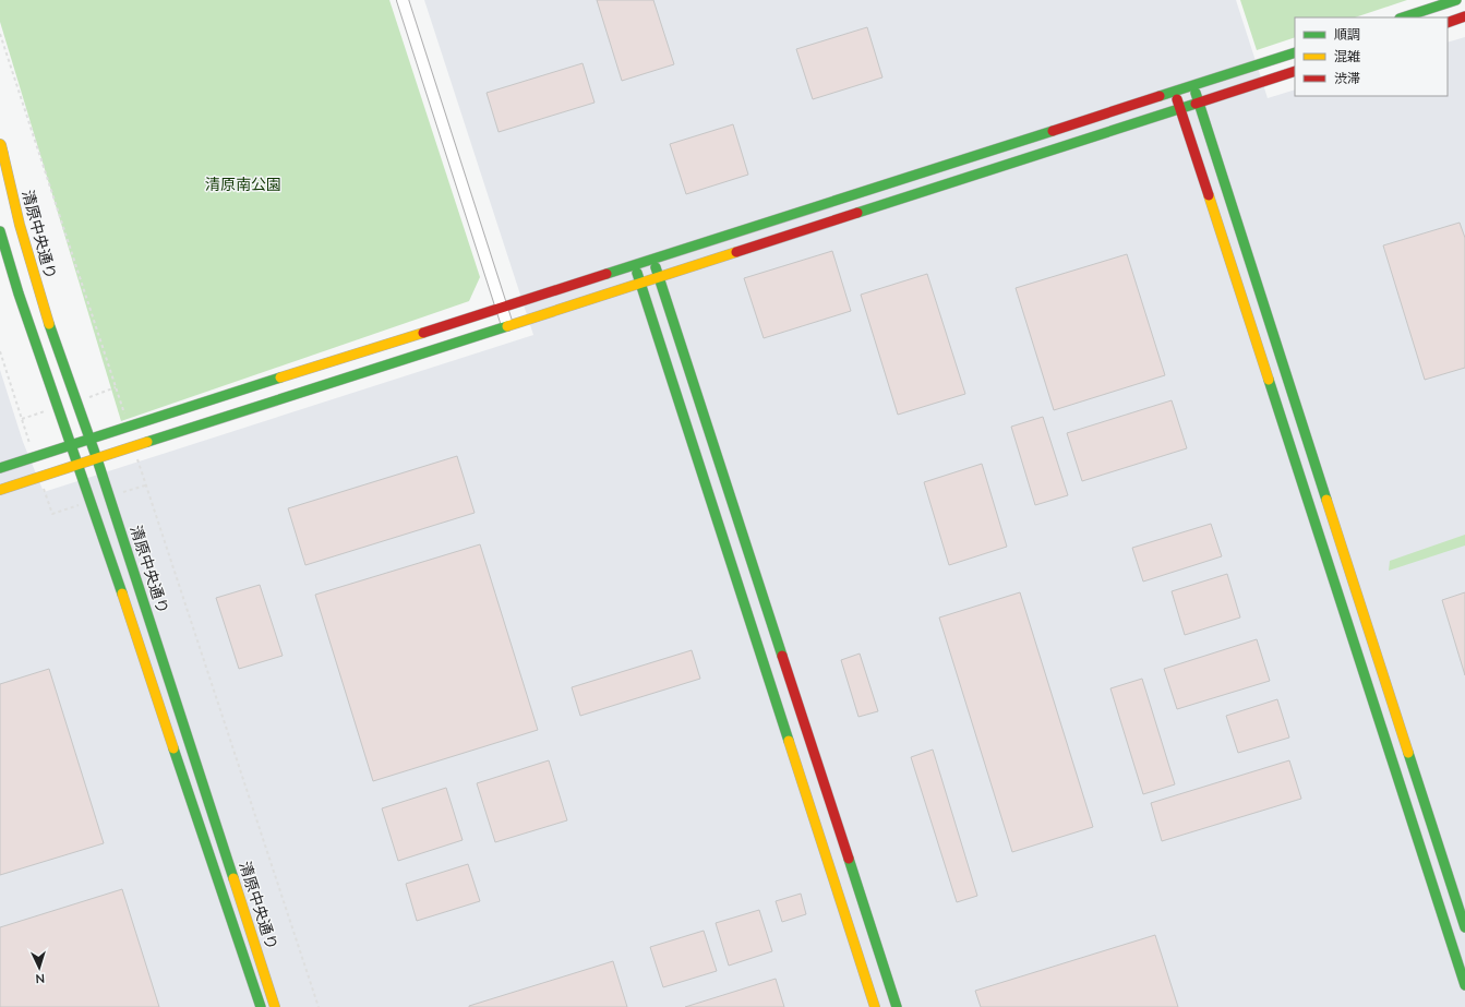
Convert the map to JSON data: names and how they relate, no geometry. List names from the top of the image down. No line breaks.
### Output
{"streets":{"main road":["清原中央通り"]},"parks":["清原南公園"],"legend":["順調","混雑","渋滞"],"north":"bottom"}
